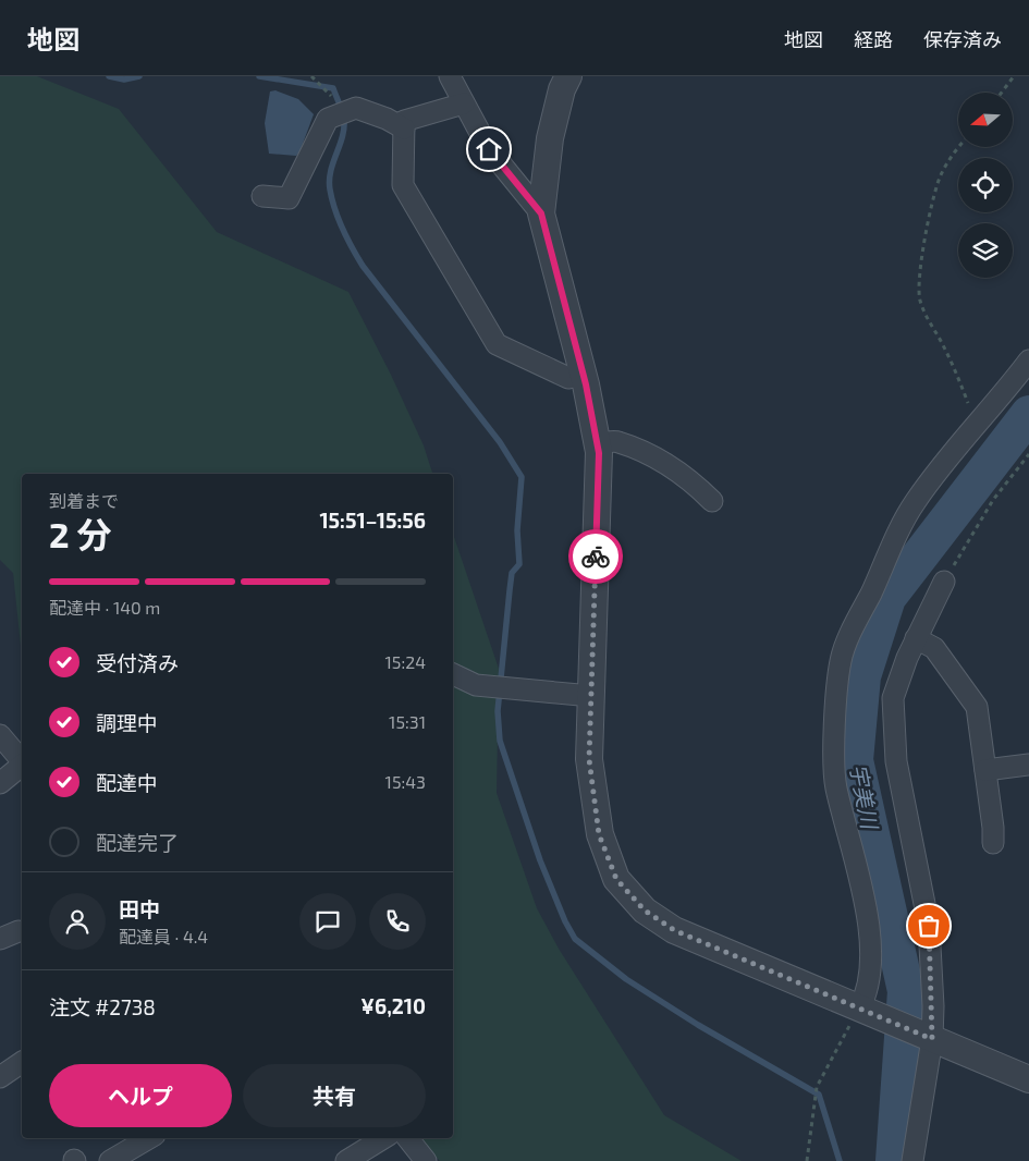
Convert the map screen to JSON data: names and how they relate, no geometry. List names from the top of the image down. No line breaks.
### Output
{"water":["宇美川"],"north":"left","page":{"header":"地図","nav":["地図","経路","保存済み"],"heading":["2 分","到着まで","15:51–15:56"],"panel":["田中","配達員 · 4.4","注文 #2738","¥6,210"],"bar":"配達中 · 140 m","list":[["受付済み","15:24"],["調理中","15:31"],["配達中","15:43"],"配達完了"],"buttons":["ヘルプ","共有"]}}
